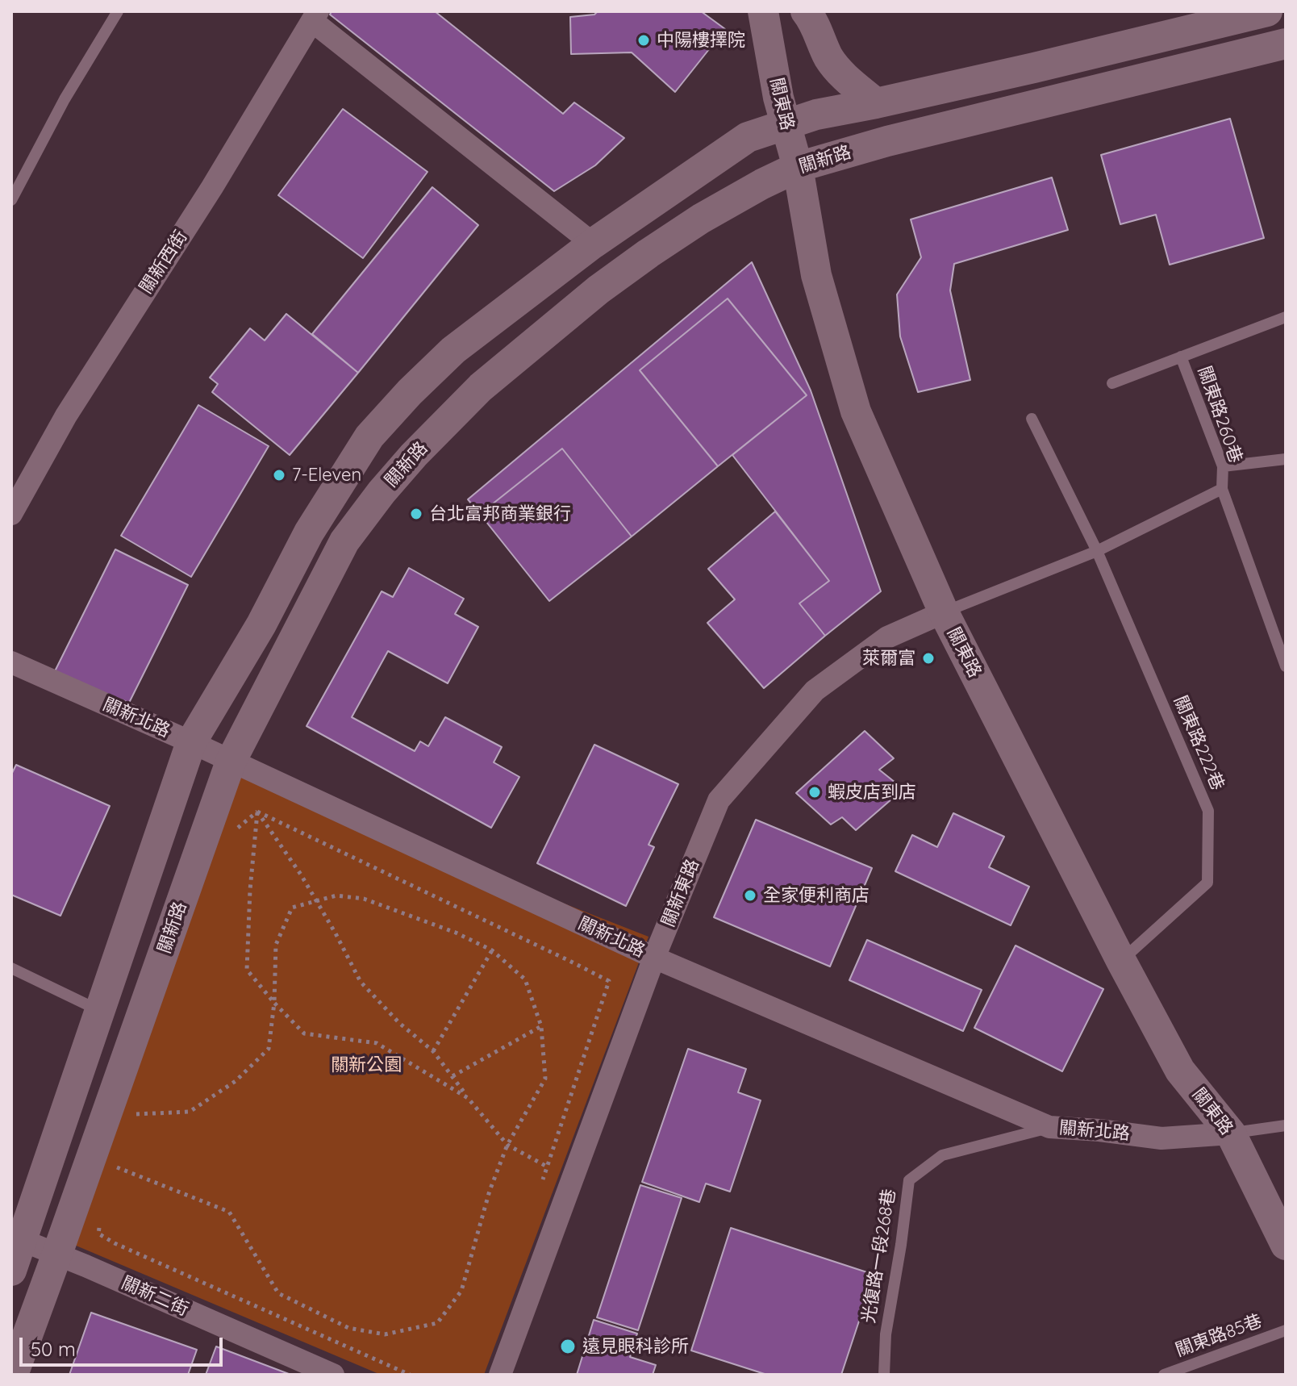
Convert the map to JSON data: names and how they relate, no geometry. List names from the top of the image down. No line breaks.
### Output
{"streets":{"street":["關東路","關新路","關新西街","關新北路","關新東路","關新二街"],"lane":["關東路260巷","關東路222巷","光復路一段268巷","關東路85巷"]},"crossings":[["關東路","關新路"],["關東路","關新北路"],["關東路","關東路222巷"],["關東路","關新東路"],["關新路","關新北路"],["關新路","關新二街"],["關新北路","關新東路"],["關新北路","光復路一段268巷"]],"parks":["關新公園"],"places":["中陽樓擇院","7-Eleven","台北富邦商業銀行","萊爾富","蝦皮店到店","全家便利商店","遠見眼科診所"],"scale_bar":"50 m"}
